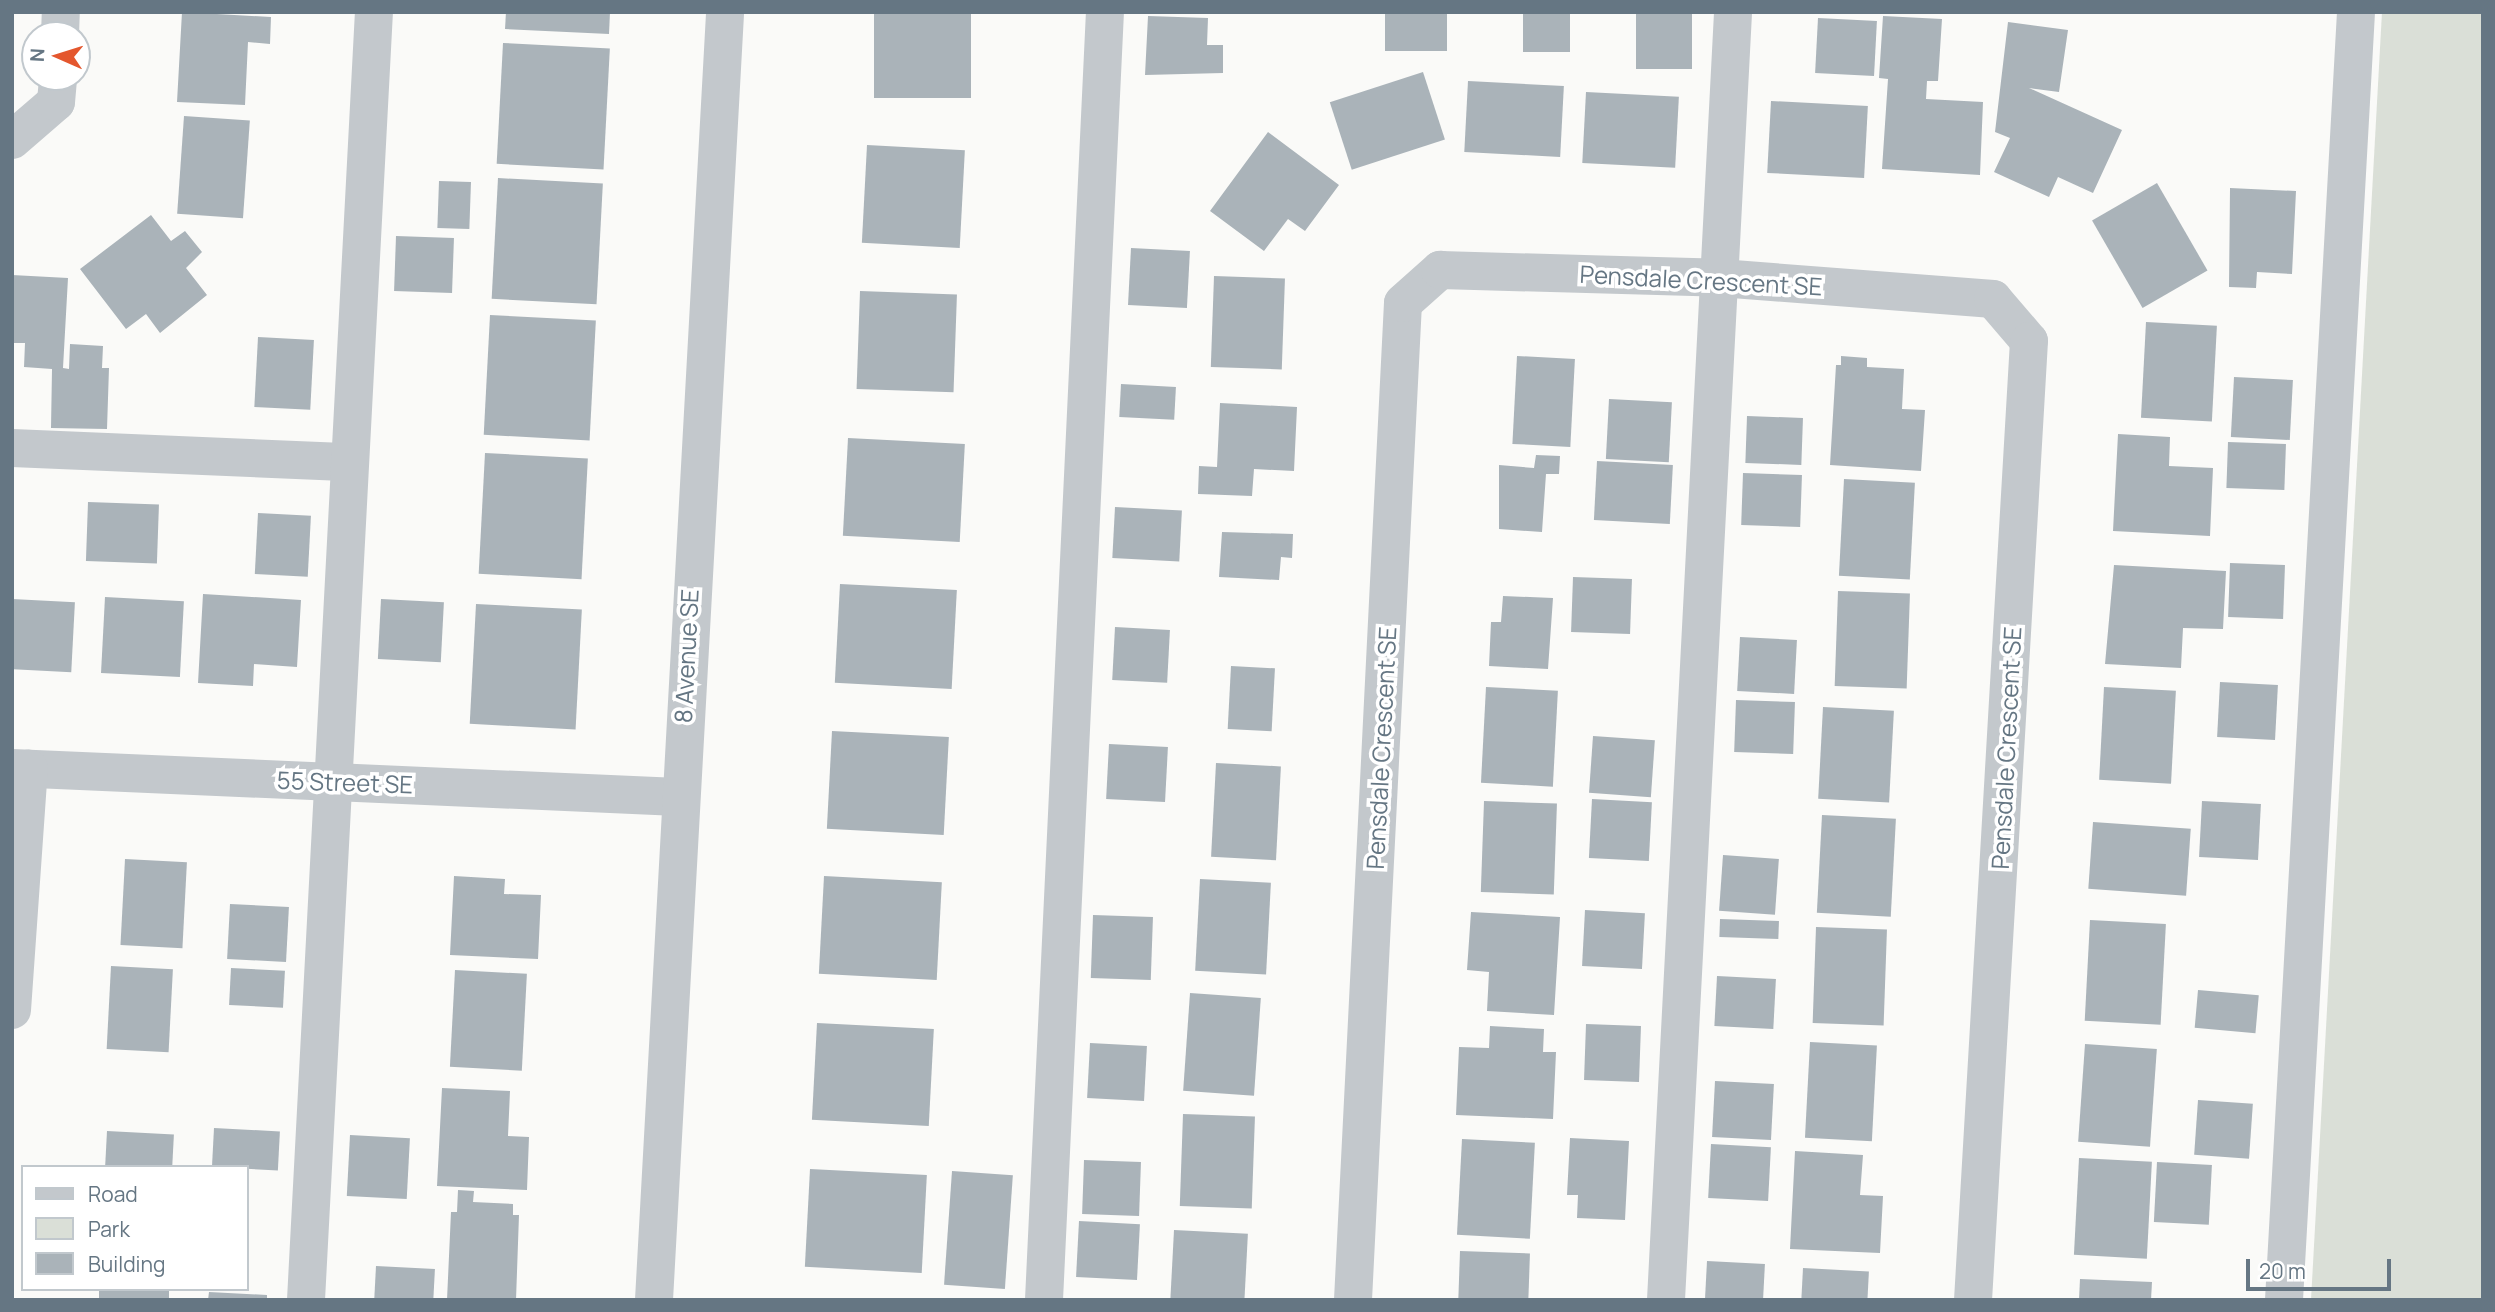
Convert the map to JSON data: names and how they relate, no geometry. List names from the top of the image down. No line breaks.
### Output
{"streets":{"street":["Pensdale Crescent SE","8 Avenue SE","55 Street SE"]},"crossings":[["8 Avenue SE","55 Street SE"]],"legend":["Road","Park","Building"],"scale_bar":"20 m","north":"left"}
